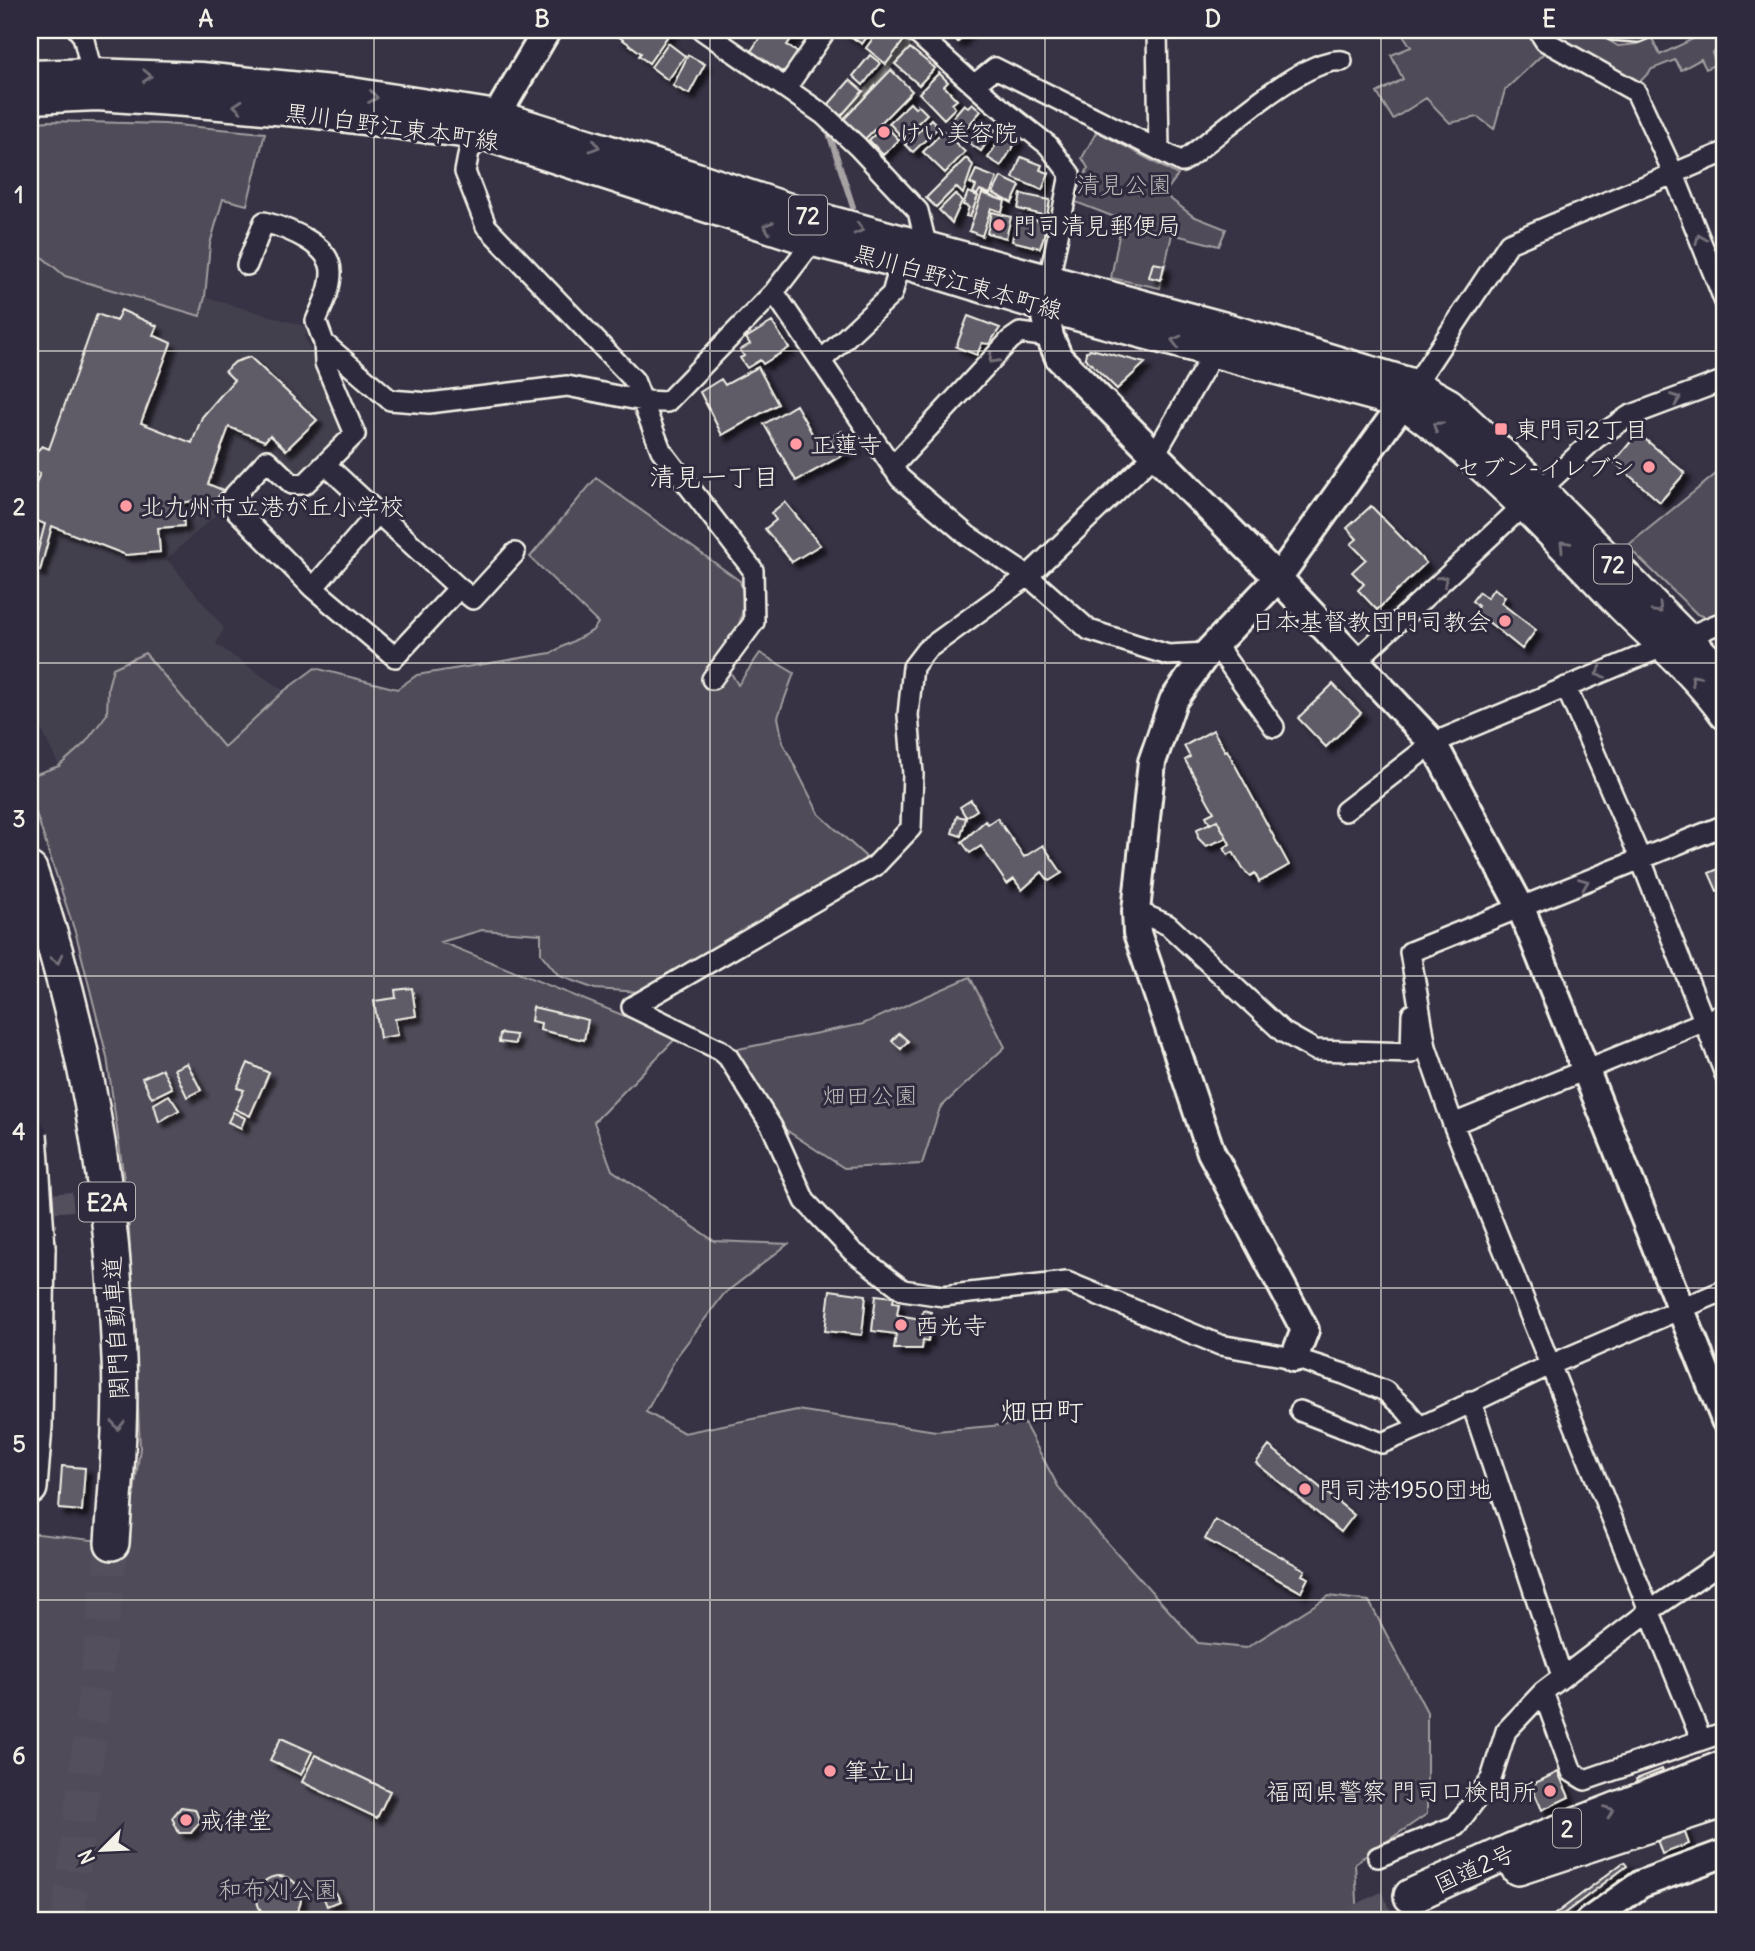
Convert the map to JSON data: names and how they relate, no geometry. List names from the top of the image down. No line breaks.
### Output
{"streets":{"highway":["E2A","関門自動車道","2","国道2号"],"main road":["黒川白野江東本町線","72"]},"districts":["清見一丁目","畑田町"],"parks":["清見公園","畑田公園","和布刈公園"],"places":{"other":["けい美容院","門司清見郵便局","正蓮寺","セブン-イレブン","北九州市立港が丘小学校","日本基督教団門司教会","西光寺","門司港1950団地","筆立山","福岡県警察 門司口検問所","戒律堂"],"transit":["東門司2丁目"]},"north":"bottom left","grid":{"columns":["A","B","C","D","E"],"rows":["1","2","3","4","5","6"]}}
